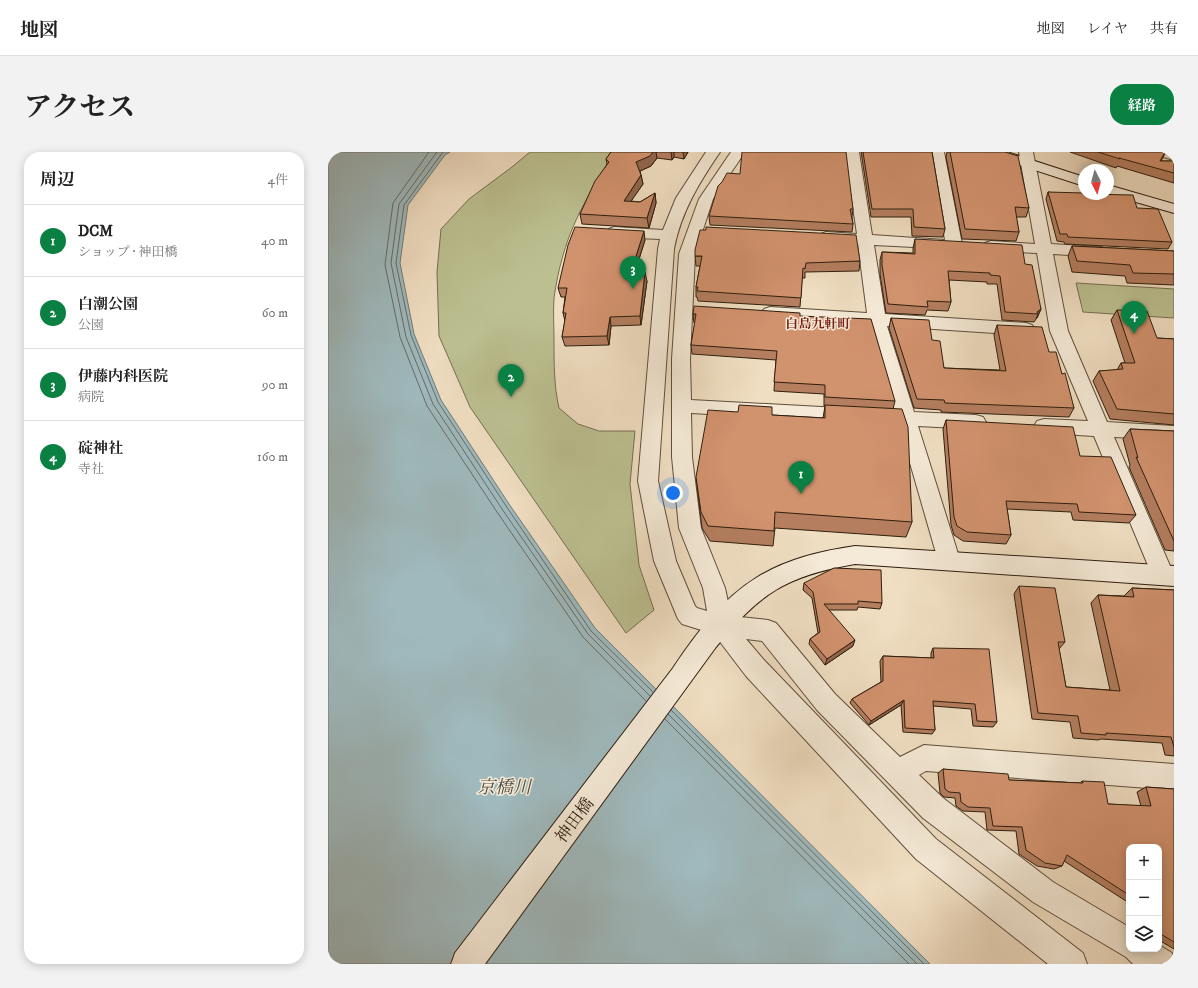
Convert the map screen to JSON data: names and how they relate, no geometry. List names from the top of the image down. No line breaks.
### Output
{"streets":{"street":["神田橋"]},"districts":["白島九軒町"],"water":["京橋川"],"north":"bottom","page":{"header":"地図","nav":["地図","レイヤ","共有"],"title":"アクセス","buttons":"経路","heading":["周辺","4件"],"list":[{"mark":"1","name":"DCM","note":"ショップ · 神田橋","value":"40 m"},{"mark":"2","name":"白潮公園","note":"公園","value":"60 m"},{"mark":"3","name":"伊藤内科医院","note":"病院","value":"90 m"},{"mark":"4","name":"碇神社","note":"寺社","value":"160 m"}],"pins":["3","4","2","1"],"map_buttons":["+","−"]}}
